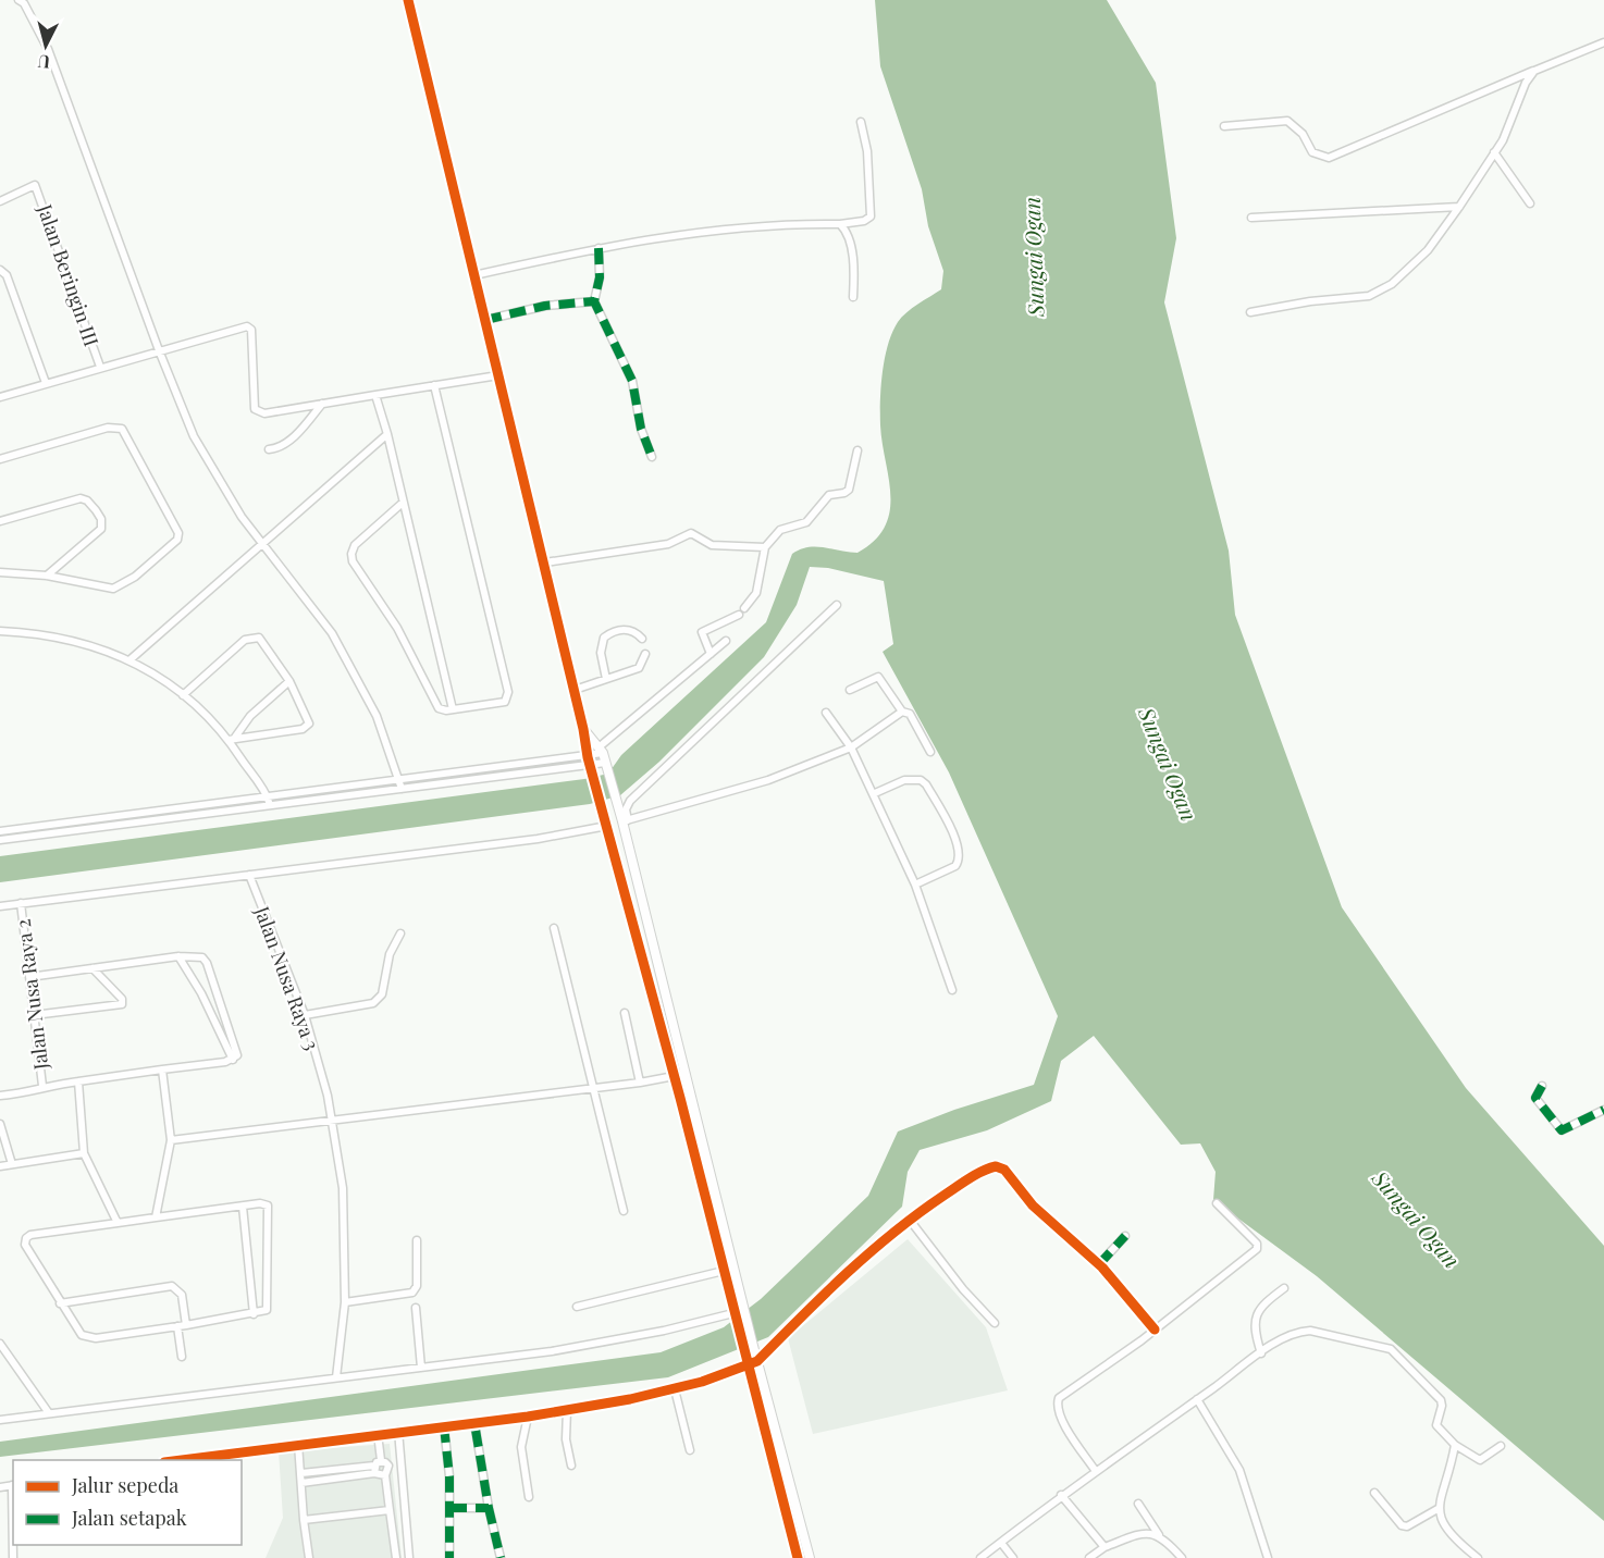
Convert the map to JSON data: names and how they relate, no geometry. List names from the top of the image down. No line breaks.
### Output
{"streets":{"street":["Jalan Beringin III","Jalan Nusa Raya 3","Jalan Nusa Raya 2"]},"water":["Sungai Ogan"],"legend":["Jalur sepeda","Jalan setapak"],"north":"bottom"}
